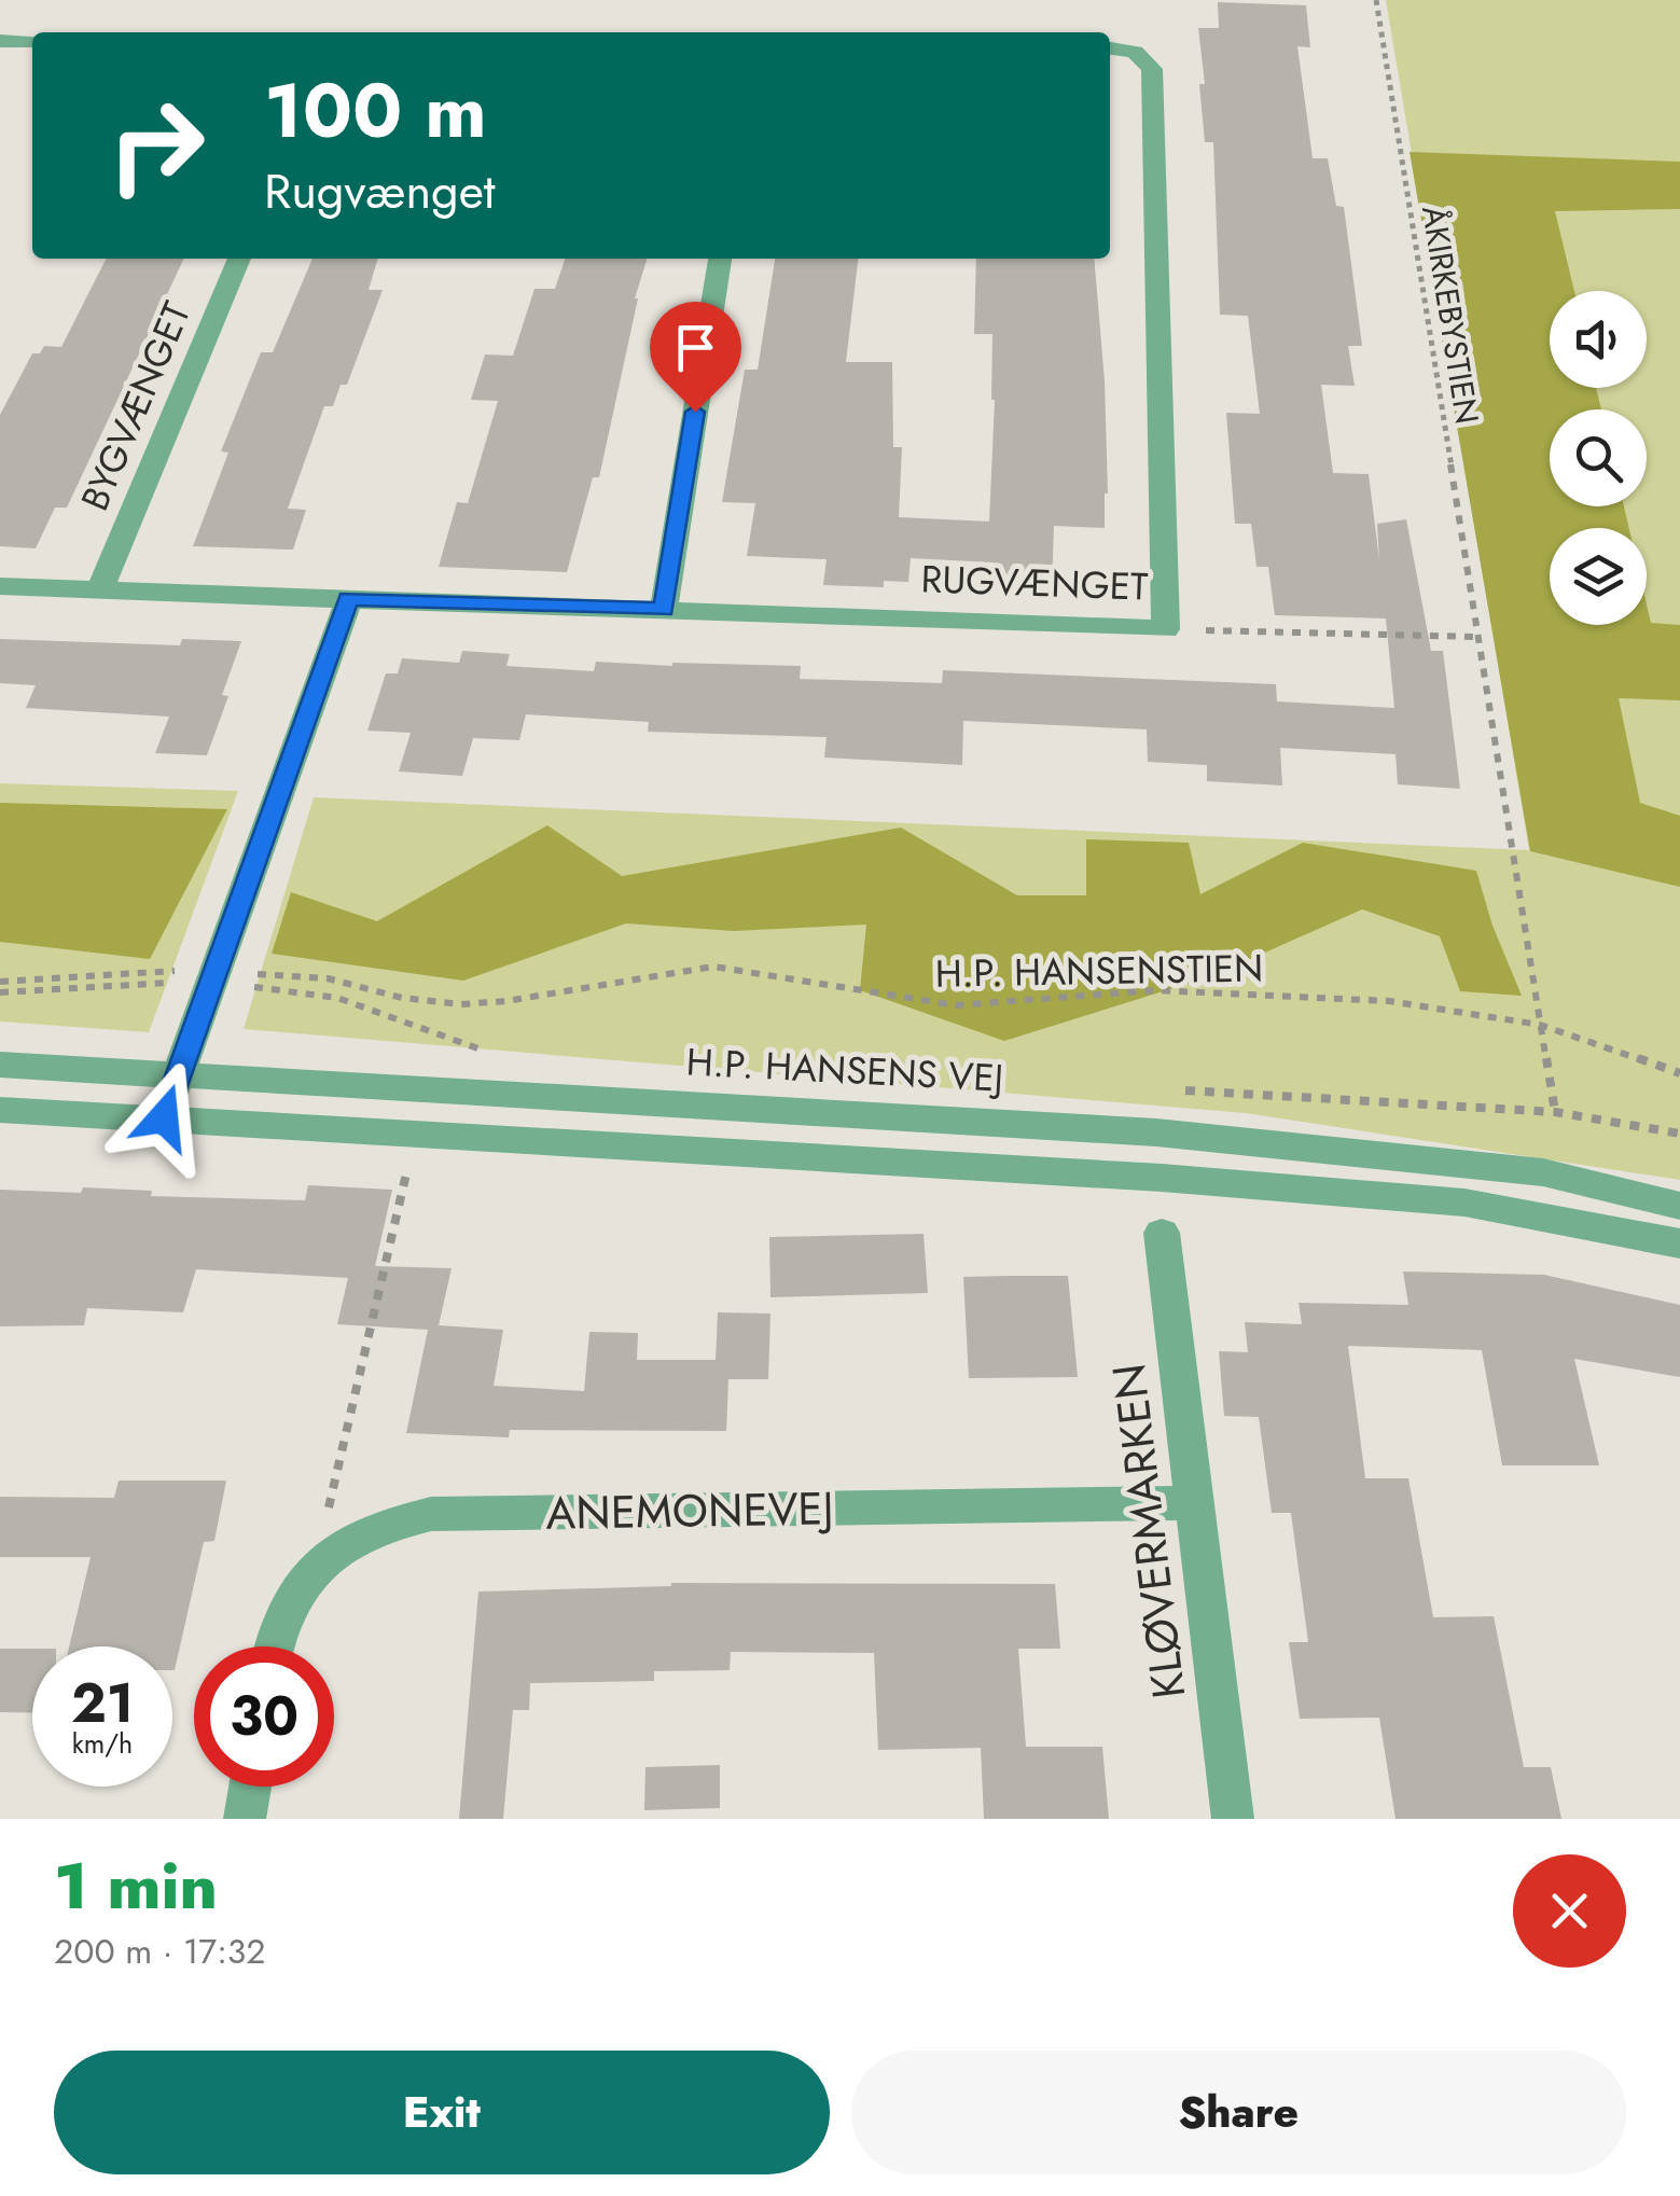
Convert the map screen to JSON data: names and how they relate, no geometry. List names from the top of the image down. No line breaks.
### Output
{"streets":{"street":["BYGVÆNGET","RUGVÆNGET","H.P. HANSENS VEJ","ANEMONEVEJ","KLØVERMARKEN"],"path":["ÅKIRKEBYSTIEN","H.P. HANSENSTIEN"]},"crossings":[["ÅKIRKEBYSTIEN","H.P. HANSENSTIEN"],["BYGVÆNGET","RUGVÆNGET"],["ANEMONEVEJ","KLØVERMARKEN"]],"page":{"turn":["100 m","Rugvænget"],"speed":"21 km/h","limit":"30","heading":["1 min","200 m · 17:32"],"buttons":["Exit","Share"]}}
